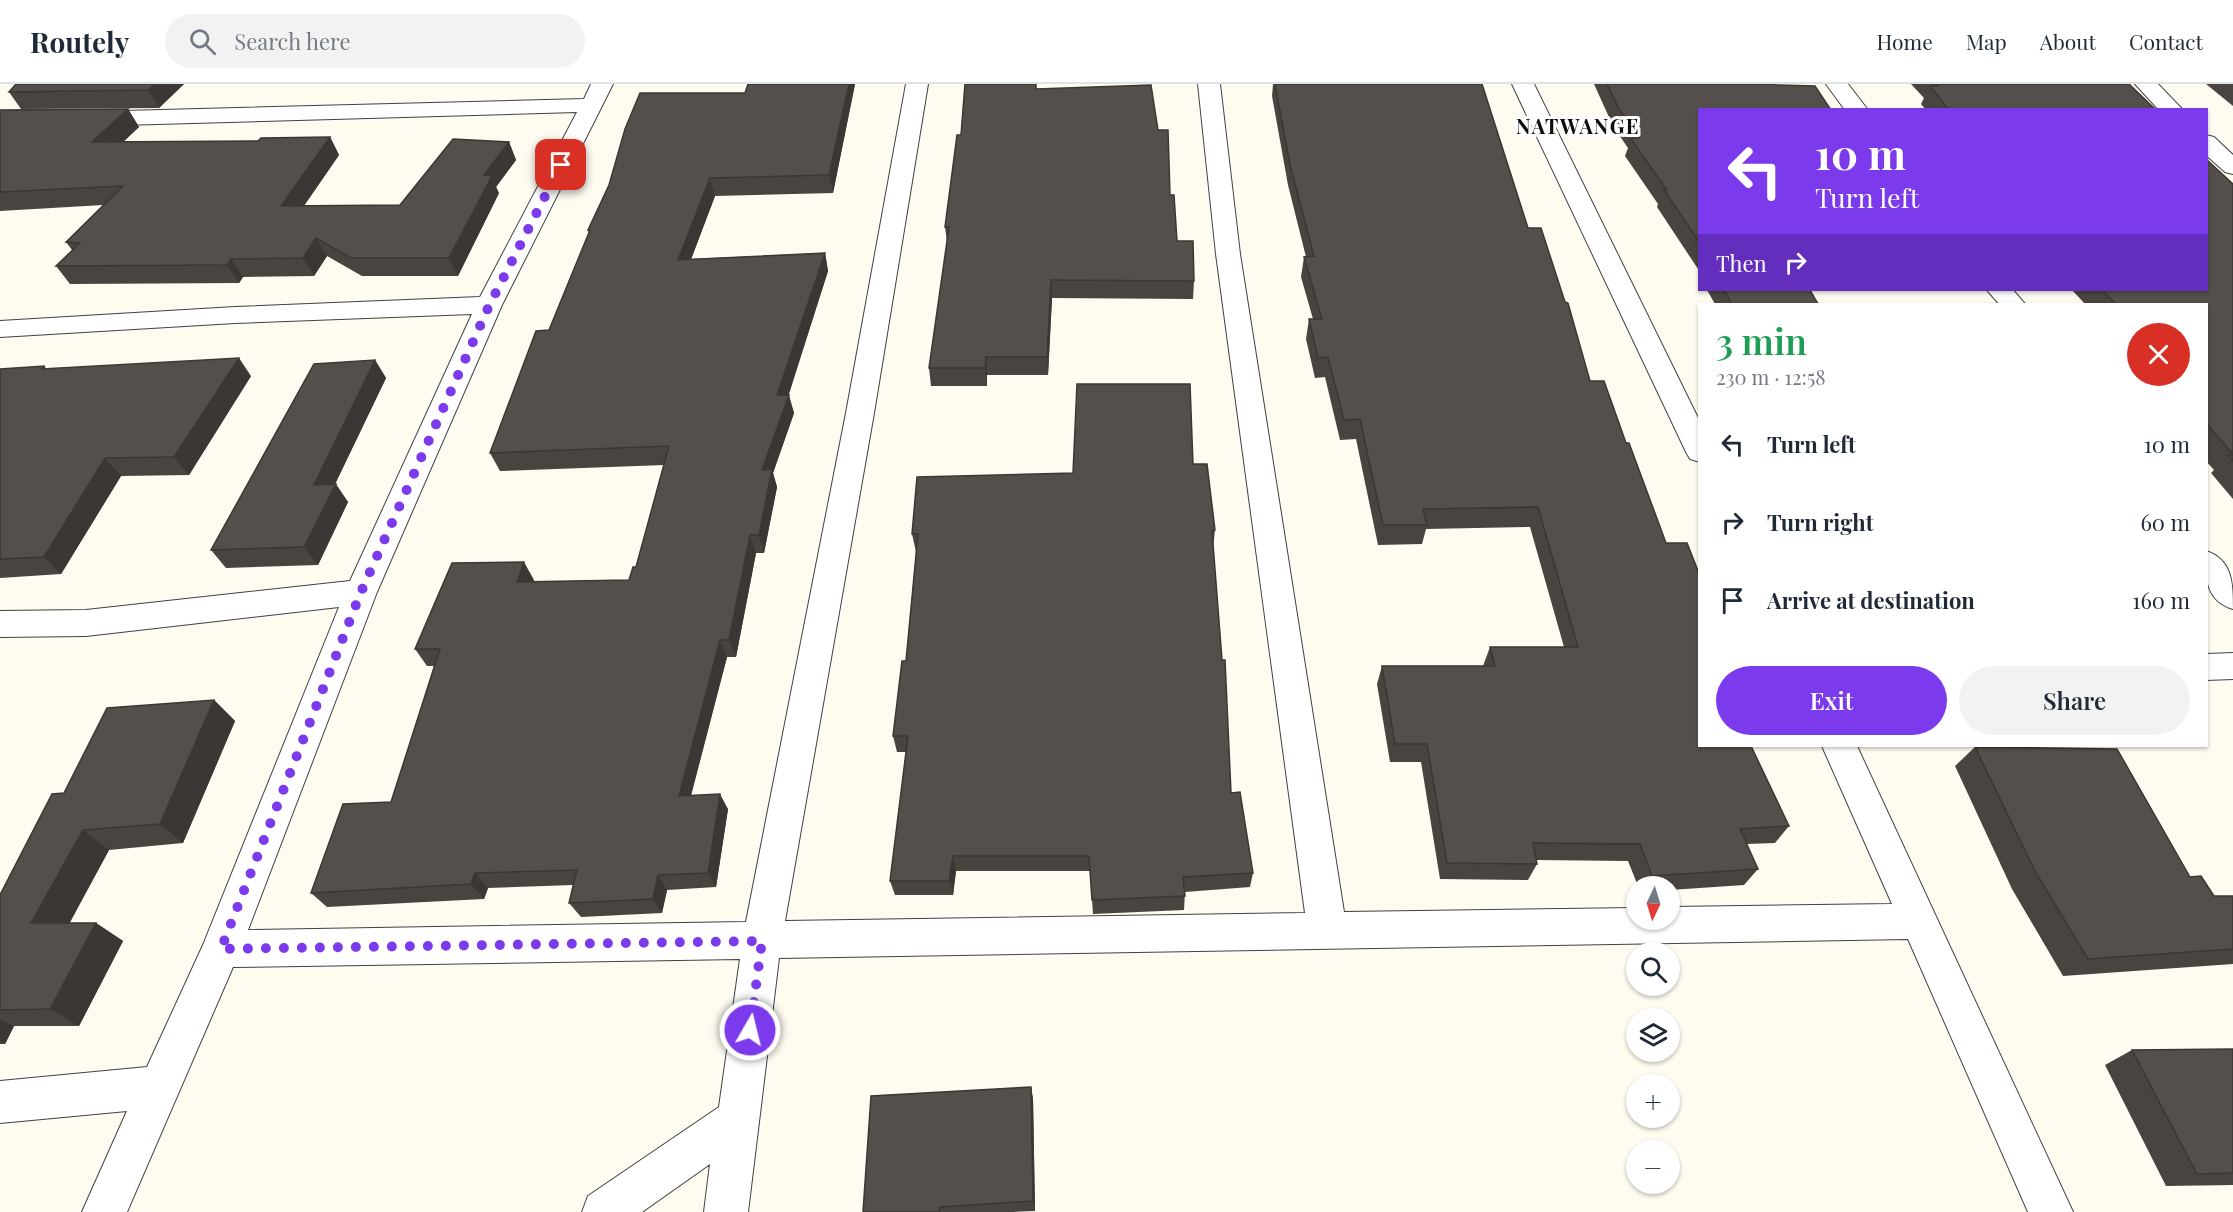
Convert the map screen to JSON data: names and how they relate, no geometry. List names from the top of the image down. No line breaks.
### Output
{"districts":["NATWANGE"],"north":"bottom","page":{"header":"Routely","search":"Search here","nav":["Home","Map","About","Contact"],"turn":["10 m","Turn left"],"then":"Then","heading":["3 min","230 m · 12:58"],"list":[{"name":"Turn left","value":"10 m"},{"name":"Turn right","value":"60 m"},{"name":"Arrive at destination","value":"160 m"}],"buttons":["Exit","Share"],"map_buttons":["+","−"]}}
